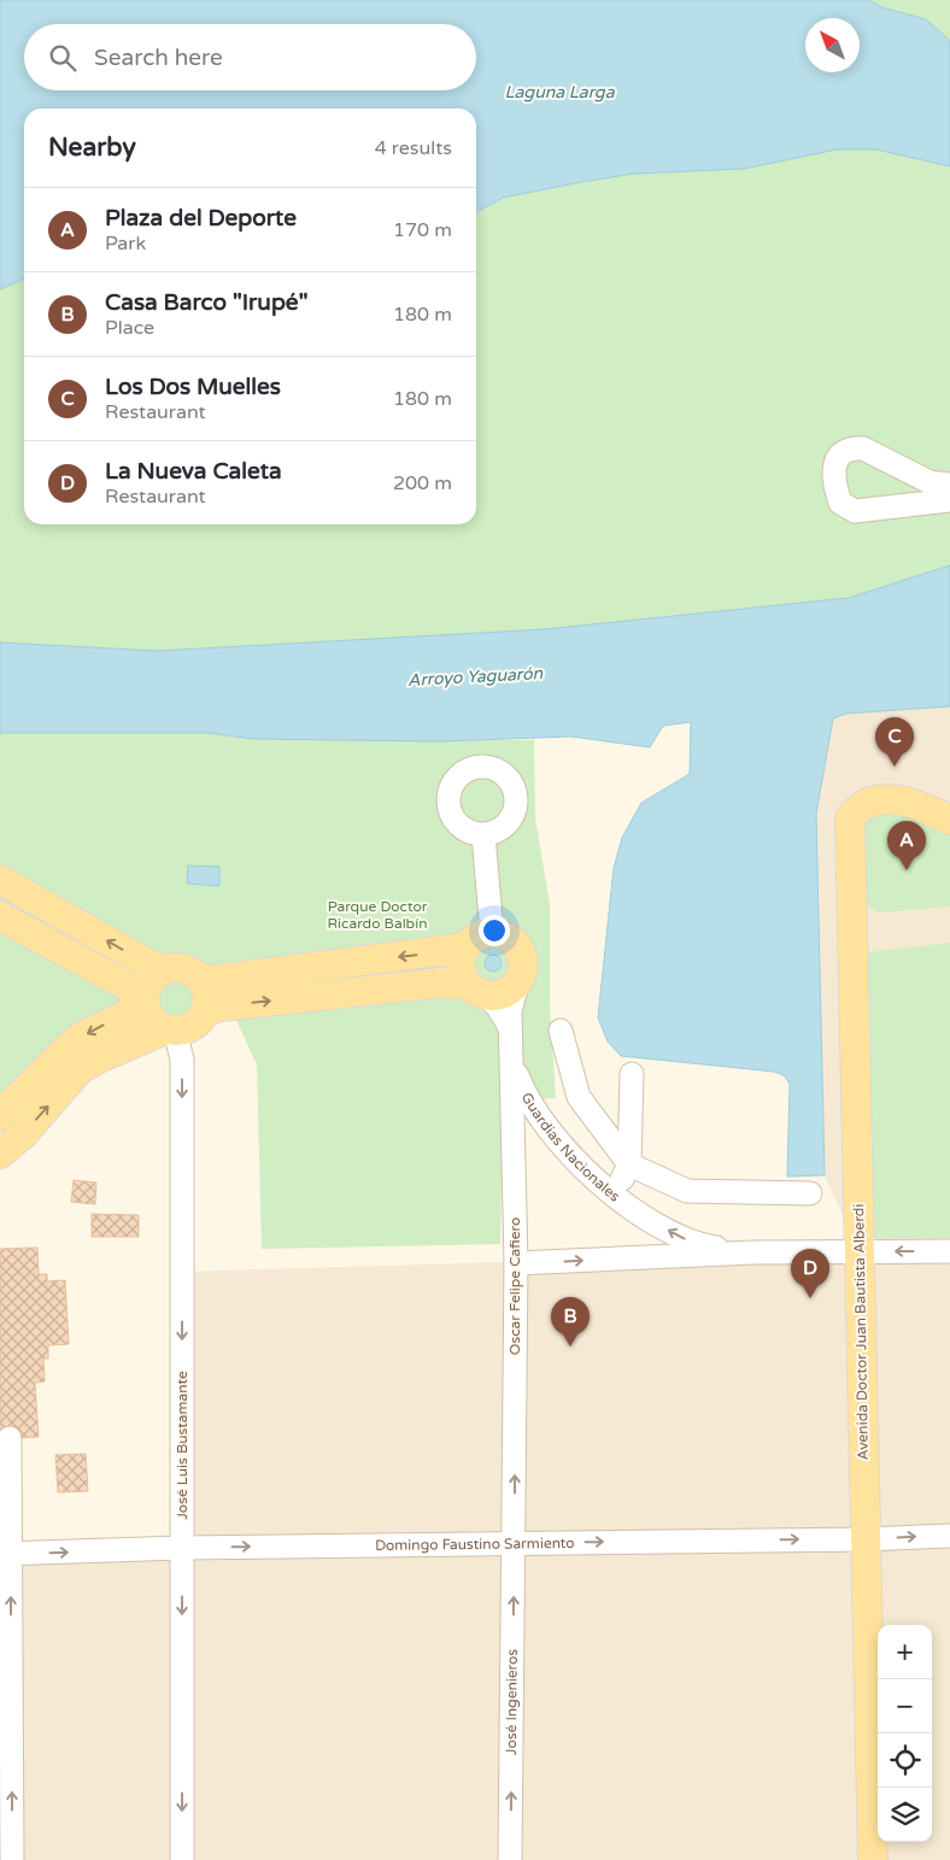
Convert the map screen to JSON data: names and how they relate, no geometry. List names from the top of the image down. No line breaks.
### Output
{"streets":{"main road":["Avenida Doctor Juan Bautista Alberdi"],"street":["Guardias Nacionales","Oscar Felipe Cafiero","José Luis Bustamante","Domingo Faustino Sarmiento","José Ingenieros"]},"crossings":[["Guardias Nacionales","Oscar Felipe Cafiero"],["Guardias Nacionales","Avenida Doctor Juan Bautista Alberdi"],["Oscar Felipe Cafiero","Domingo Faustino Sarmiento"],["Oscar Felipe Cafiero","José Ingenieros"],["Avenida Doctor Juan Bautista Alberdi","Domingo Faustino Sarmiento"],["José Luis Bustamante","Domingo Faustino Sarmiento"],["Domingo Faustino Sarmiento","José Ingenieros"]],"one_way":["Oscar Felipe Cafiero","Domingo Faustino Sarmiento","José Ingenieros"],"water":["Laguna Larga","Arroyo Yaguarón"],"parks":["Parque Doctor Ricardo Balbín"],"north":"top left","page":{"search":"Search here","heading":["Nearby","4 results"],"list":[{"mark":"A","name":"Plaza del Deporte","note":"Park","value":"170 m"},{"mark":"B","name":"Casa Barco \"Irupé\"","note":"Place","value":"180 m"},{"mark":"C","name":"Los Dos Muelles","note":"Restaurant","value":"180 m"},{"mark":"D","name":"La Nueva Caleta","note":"Restaurant","value":"200 m"}],"pins":["C","A","D","B"],"map_buttons":["+","−"]}}
